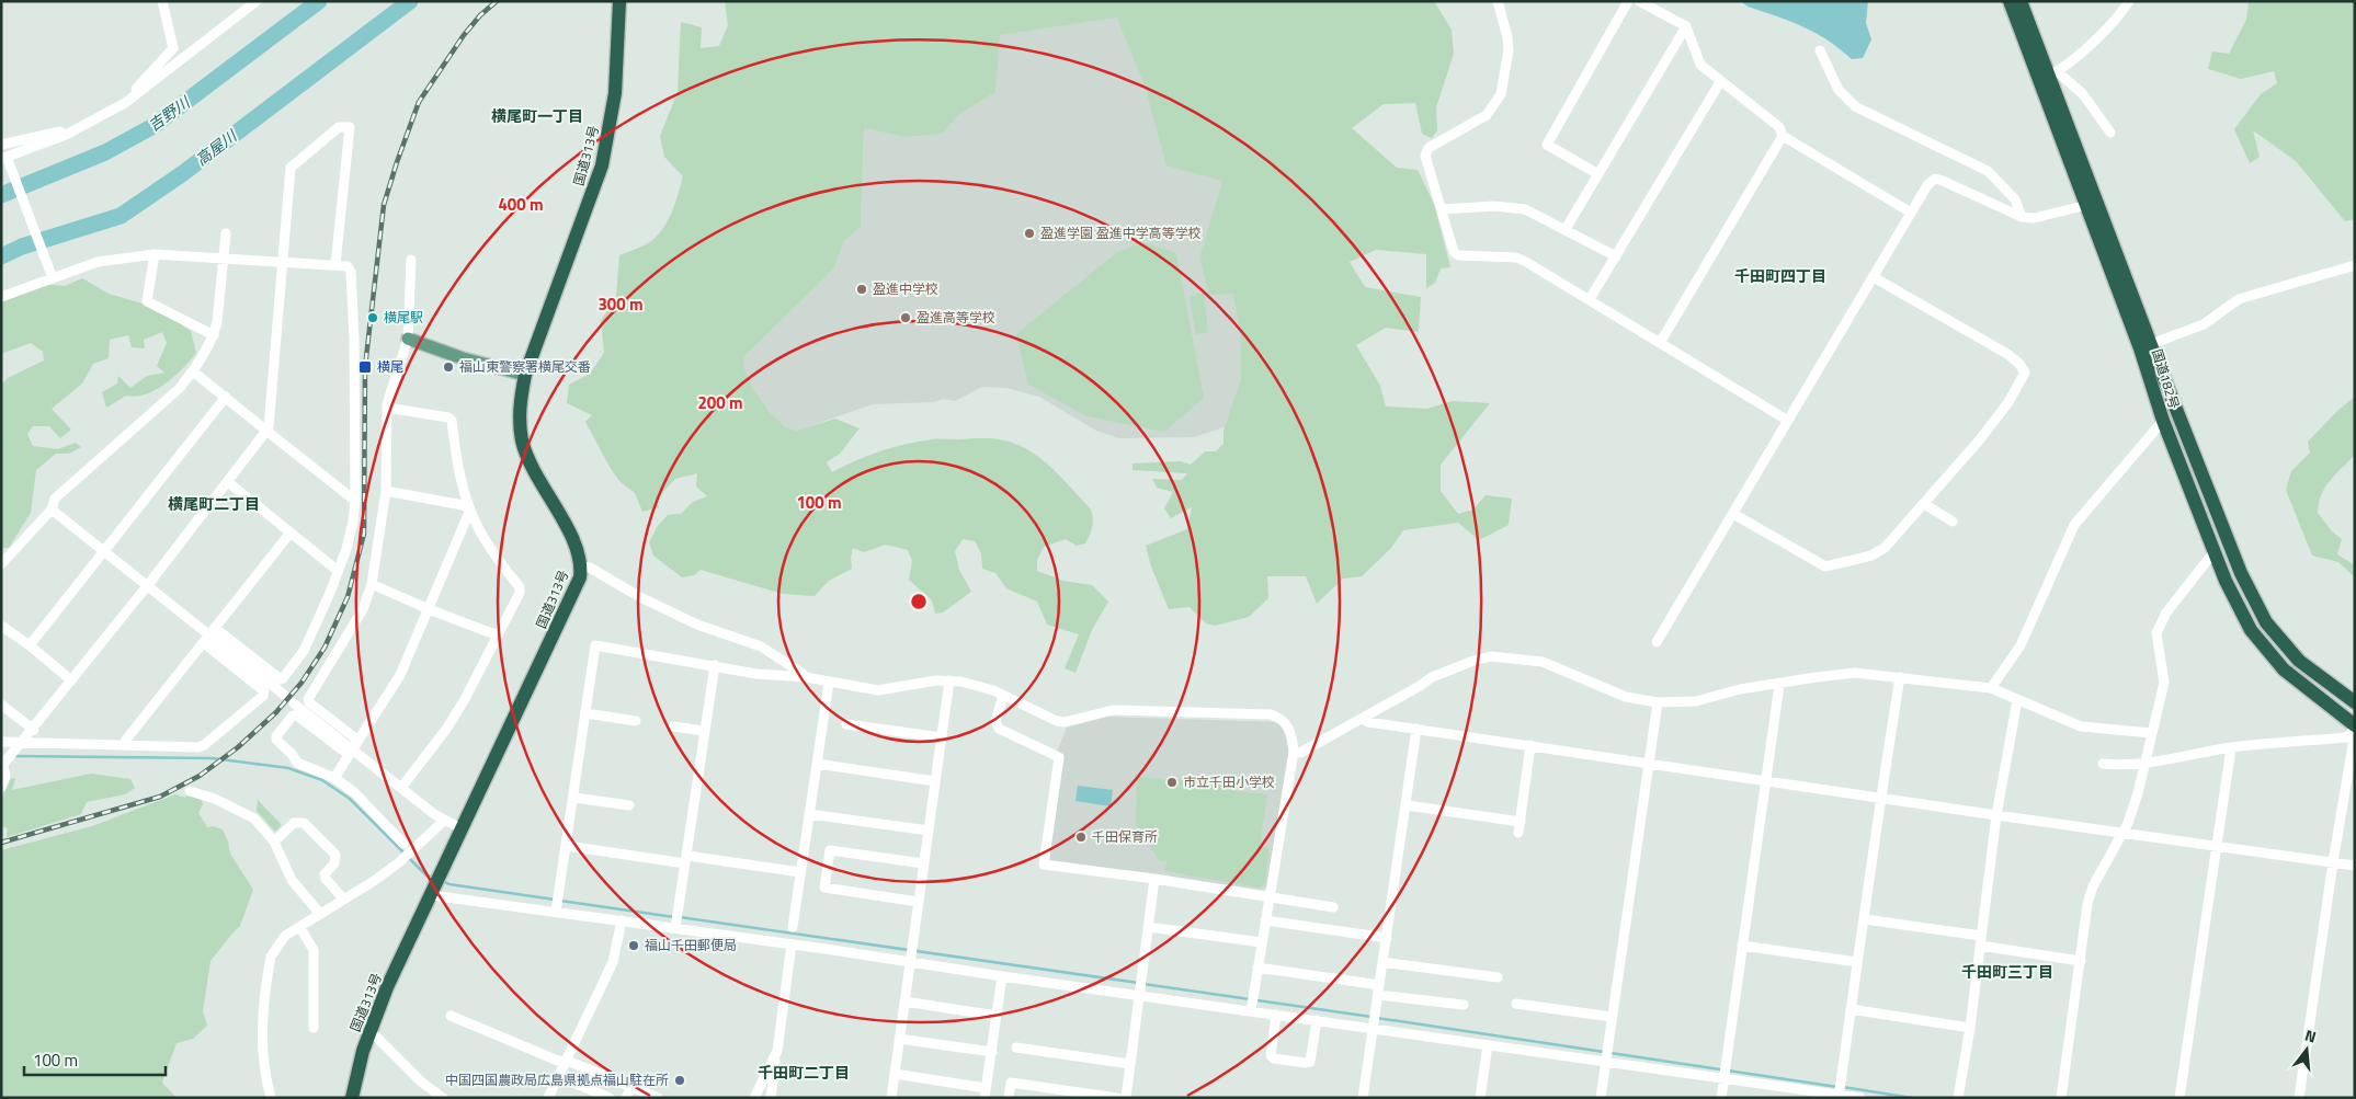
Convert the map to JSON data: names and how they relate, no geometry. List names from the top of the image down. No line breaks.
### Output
{"streets":{"highway":["国道313号","国道182号"]},"districts":["横尾町一丁目","千田町四丁目","横尾町二丁目","千田町三丁目","千田町二丁目"],"water":["吉野川","高屋川"],"places":{"other":["盈進学園 盈進中学高等学校","盈進中学校","横尾駅","盈進高等学校","福山東警察署横尾交番","市立千田小学校","千田保育所","福山千田郵便局","中国四国農政局広島県拠点福山駐在所"],"transit":["横尾"]},"scale_bar":"100 m","north":"top","rings":["400 m","300 m","200 m","100 m"]}
